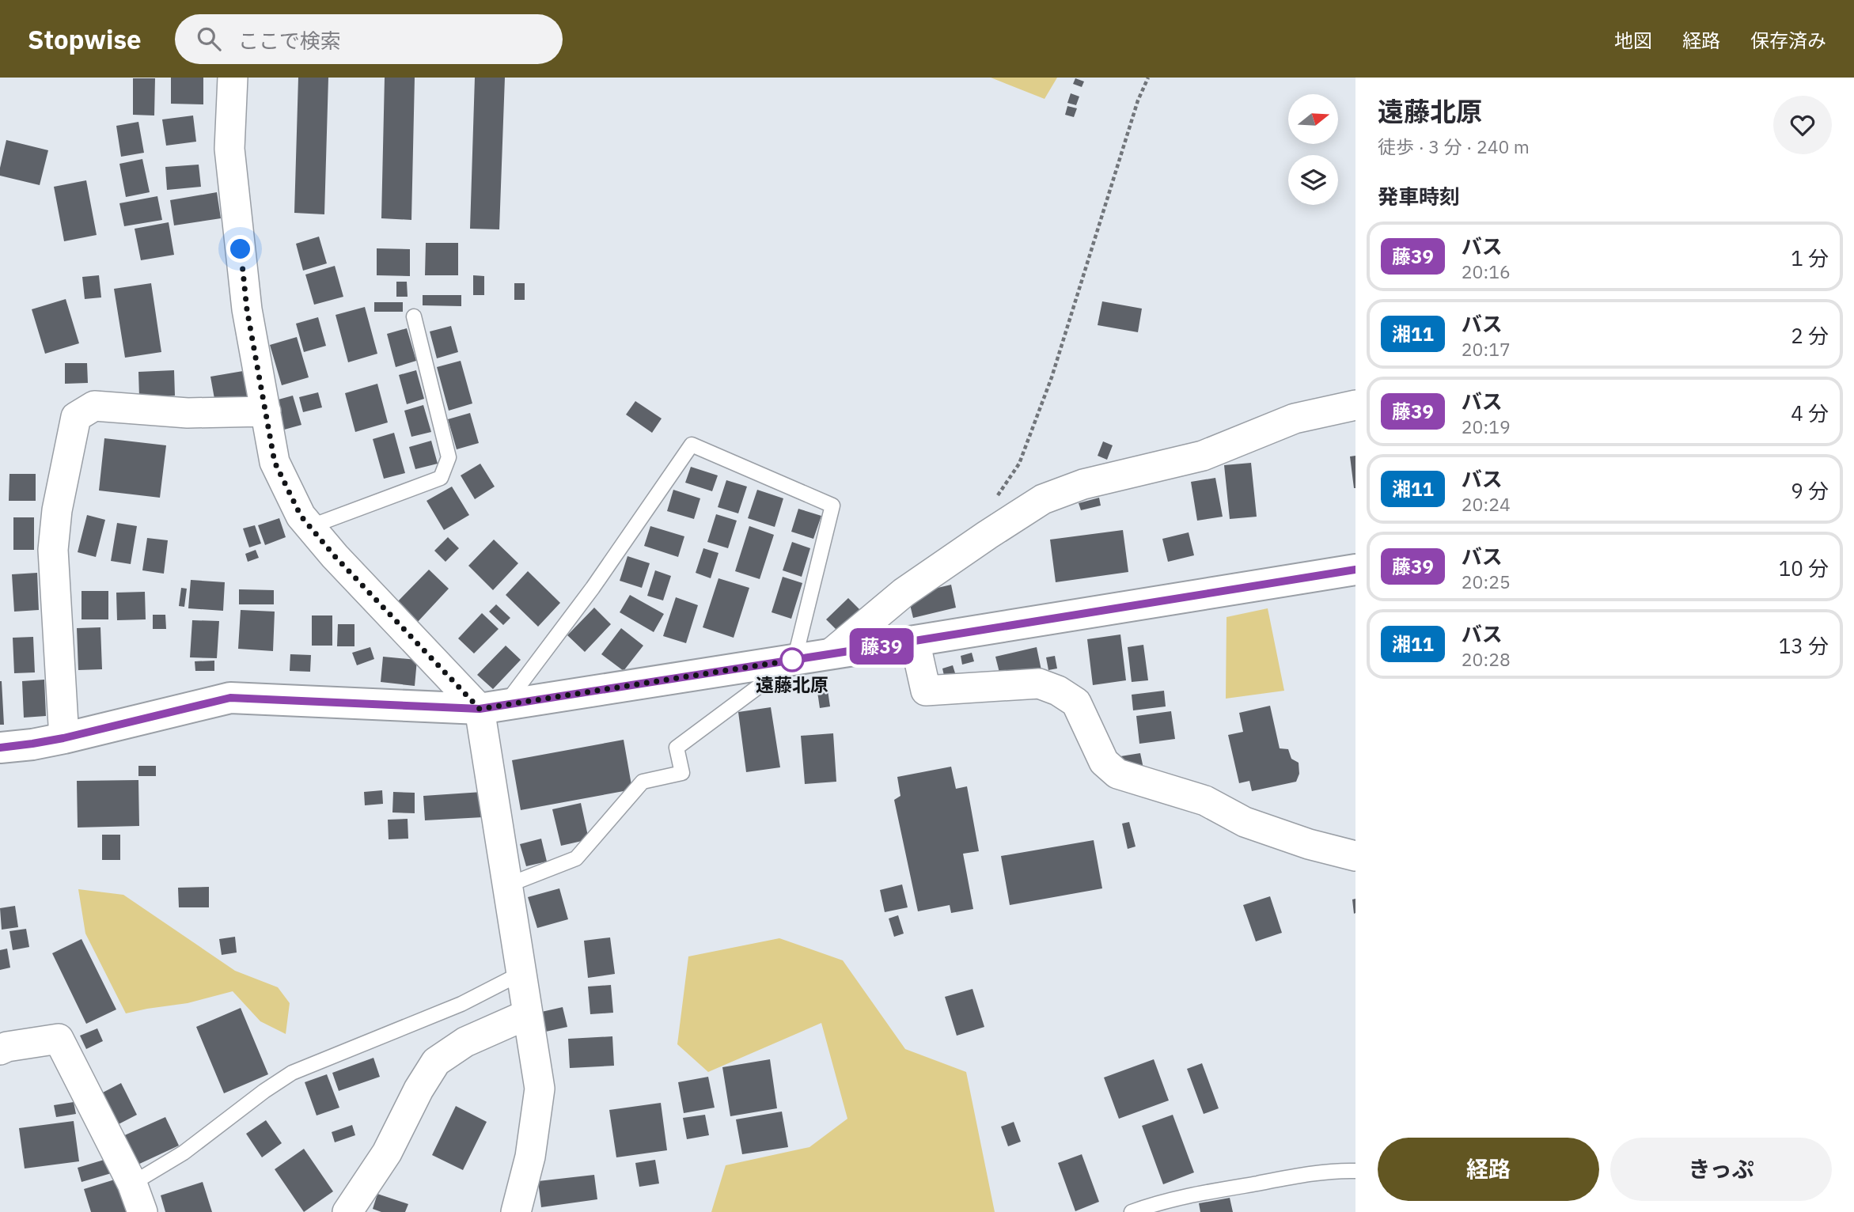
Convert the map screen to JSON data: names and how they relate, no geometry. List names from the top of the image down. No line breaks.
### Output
{"places":["遠藤北原"],"lines":["bus line 藤39"],"north":"right","page":{"header":"Stopwise","search":"ここで検索","nav":["地図","経路","保存済み"],"on_map":"藤39","heading":[["遠藤北原","徒歩 · 3 分 · 240 m"],"発車時刻"],"list":[{"mark":"藤39","name":"バス","note":"20:16","value":"1 分"},{"mark":"湘11","name":"バス","note":"20:17","value":"2 分"},{"mark":"藤39","name":"バス","note":"20:19","value":"4 分"},{"mark":"湘11","name":"バス","note":"20:24","value":"9 分"},{"mark":"藤39","name":"バス","note":"20:25","value":"10 分"},{"mark":"湘11","name":"バス","note":"20:28","value":"13 分"}],"buttons":["経路","きっぷ"]}}
